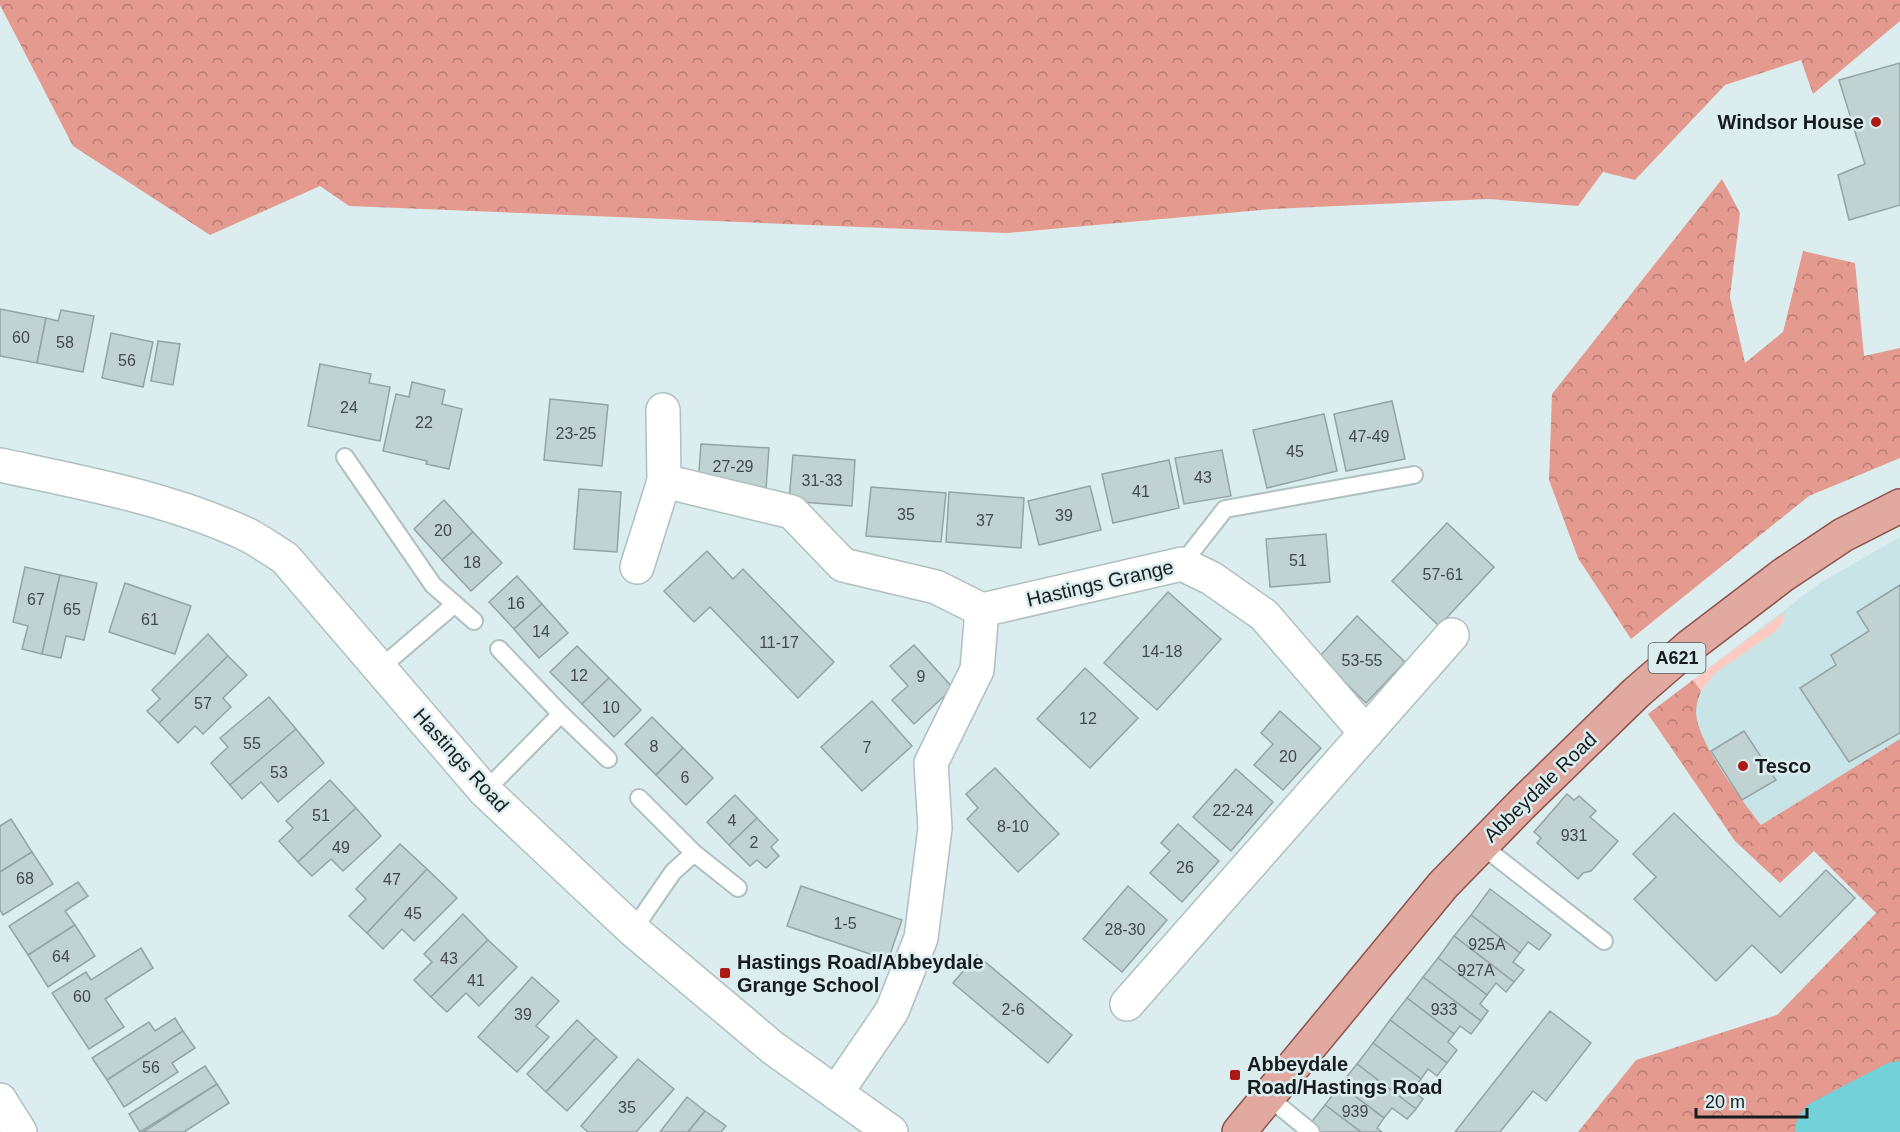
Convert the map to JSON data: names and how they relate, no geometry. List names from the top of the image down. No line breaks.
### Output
{"streets":{"main road":["A621","Abbeydale Road"],"street":["Hastings Grange","Hastings Road"]},"places":{"other":["Windsor House","Tesco"],"transit":["Hastings Road/Abbeydale Grange School","Abbeydale Road/Hastings Road"]},"house_numbers":["60","58","56","24","22","23-25","47-49","45","27-29","43","31-33","41","35","39","37","20","51","18","57-61","67","16","65","61","14","11-17","14-18","53-55","12","9","57","10","12","55","8","7","20","53","6","22-24","51","4","8-10","931","2","49","26","68","47","45","1-5","28-30","925A","64","43","927A","41","60","2-6","933","39","56","35","939"],"scale_bar":"20 m"}
